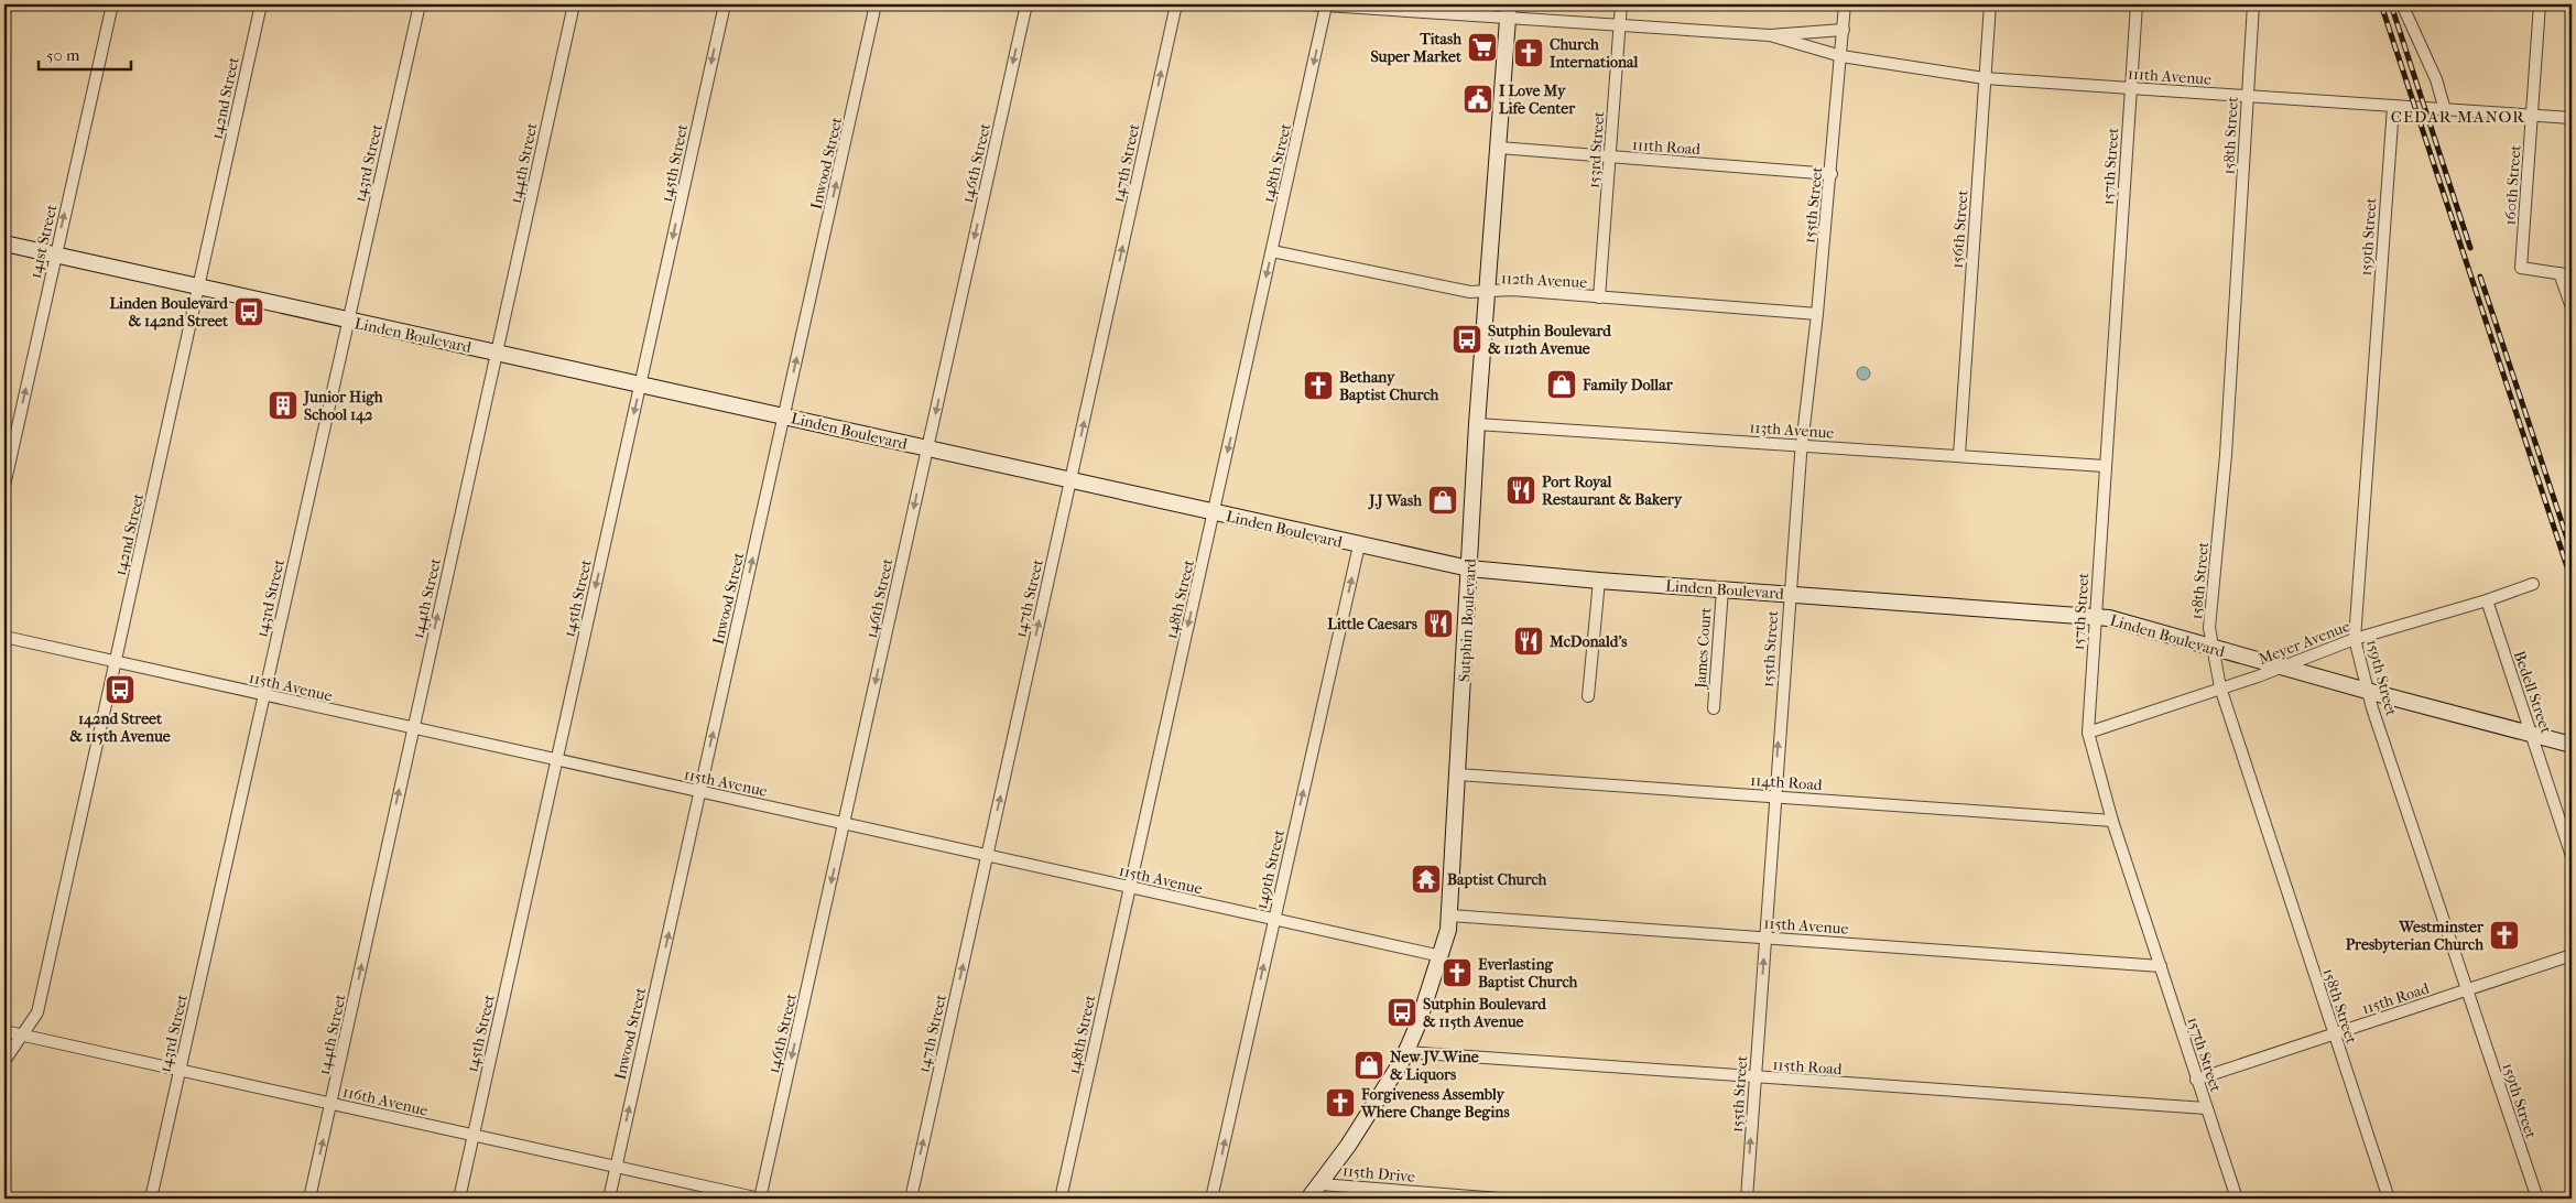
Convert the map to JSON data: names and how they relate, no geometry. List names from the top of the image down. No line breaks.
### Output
{"streets":{"main road":["Linden Boulevard","Sutphin Boulevard"],"street":["111th Avenue","142nd Street","158th Street","111th Road","153rd Street","143rd Street","144th Street","145th Street","Inwood Street","146th Street","147th Street","148th Street","157th Street","160th Street","155th Street","156th Street","159th Street","141st Street","112th Avenue","113th Avenue","Meyer Avenue","James Court","115th Avenue","Bedell Street","114th Road","149th Street","115th Road","116th Avenue","115th Drive"]},"crossings":[["111th Avenue","158th Street"],["111th Avenue","153rd Street"],["111th Avenue","148th Street"],["111th Avenue","157th Street"],["111th Avenue","160th Street"],["111th Avenue","155th Street"],["111th Avenue","156th Street"],["111th Avenue","159th Street"],["111th Avenue","Sutphin Boulevard"],["142nd Street","Linden Boulevard"],["142nd Street","115th Avenue"],["142nd Street","116th Avenue"],["158th Street","Linden Boulevard"],["158th Street","Meyer Avenue"],["158th Street","115th Road"],["111th Road","153rd Street"],["111th Road","155th Street"],["111th Road","Sutphin Boulevard"],["153rd Street","112th Avenue"],["143rd Street","Linden Boulevard"],["143rd Street","115th Avenue"],["143rd Street","116th Avenue"],["144th Street","Linden Boulevard"],["144th Street","115th Avenue"],["144th Street","116th Avenue"],["145th Street","Linden Boulevard"],["145th Street","115th Avenue"],["145th Street","116th Avenue"],["Inwood Street","Linden Boulevard"],["Inwood Street","115th Avenue"],["Inwood Street","116th Avenue"],["146th Street","Linden Boulevard"],["146th Street","115th Avenue"],["146th Street","116th Avenue"],["147th Street","Linden Boulevard"],["147th Street","115th Avenue"],["148th Street","112th Avenue"],["148th Street","Linden Boulevard"],["148th Street","115th Avenue"],["157th Street","Linden Boulevard"],["157th Street","113th Avenue"],["157th Street","Meyer Avenue"],["157th Street","115th Avenue"],["157th Street","114th Road"],["157th Street","115th Road"],["155th Street","112th Avenue"],["155th Street","Linden Boulevard"],["155th Street","113th Avenue"],["155th Street","115th Avenue"],["155th Street","114th Road"],["155th Street","115th Road"],["156th Street","113th Avenue"],["159th Street","Linden Boulevard"],["159th Street","Meyer Avenue"],["159th Street","115th Road"],["141st Street","Linden Boulevard"],["112th Avenue","Sutphin Boulevard"],["Linden Boulevard","Sutphin Boulevard"],["Linden Boulevard","Meyer Avenue"],["Linden Boulevard","James Court"],["Linden Boulevard","Bedell Street"],["Linden Boulevard","149th Street"],["113th Avenue","Sutphin Boulevard"],["Sutphin Boulevard","115th Avenue"],["Sutphin Boulevard","114th Road"],["Sutphin Boulevard","115th Road"],["Sutphin Boulevard","115th Drive"],["Meyer Avenue","Bedell Street"],["115th Avenue","149th Street"]],"one_way":["144th Street","145th Street","Inwood Street","146th Street","147th Street","148th Street","155th Street","141st Street","149th Street"],"districts":["CEDAR MANOR"],"places":{"supermarket":["Titash Super Market"],"church":["Church International","Bethany Baptist Church","Westminster Presbyterian Church","Everlasting Baptist Church","Forgiveness Assembly Where Change Begins"],"public building":["I Love My Life Center"],"bus stop":["Linden Boulevard & 142nd Street","Sutphin Boulevard & 112th Avenue","142nd Street & 115th Avenue","Sutphin Boulevard & 115th Avenue"],"shop":["Family Dollar","J.J Wash","New JV Wine & Liquors"],"building":["Junior High School 142"],"restaurant":["Port Royal Restaurant & Bakery","Little Caesars","McDonald's"],"temple":["Baptist Church"]},"scale_bar":"50 m"}
